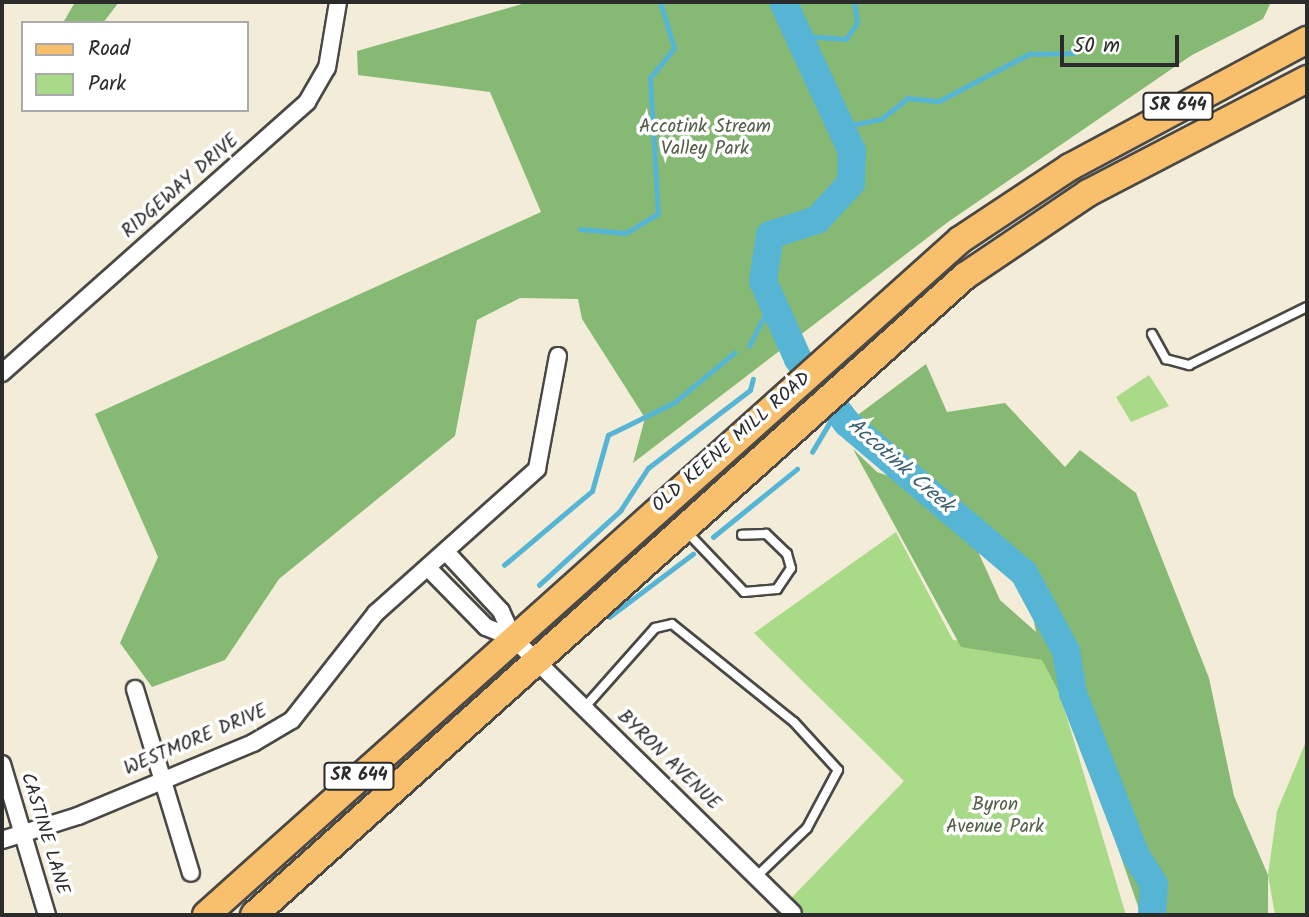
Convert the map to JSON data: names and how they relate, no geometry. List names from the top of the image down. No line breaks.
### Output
{"streets":{"main road":["SR 644","OLD KEENE MILL ROAD"],"street":["RIDGEWAY DRIVE","WESTMORE DRIVE","BYRON AVENUE","CASTINE LANE"]},"crossings":[["OLD KEENE MILL ROAD","BYRON AVENUE"],["WESTMORE DRIVE","CASTINE LANE"]],"water":["Accotink Creek"],"parks":["Accotink Stream Valley Park","Byron Avenue Park"],"legend":["Road","Park"],"scale_bar":"50 m"}
